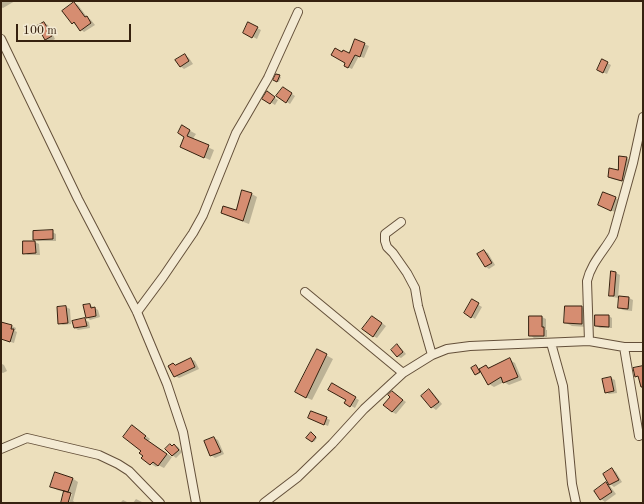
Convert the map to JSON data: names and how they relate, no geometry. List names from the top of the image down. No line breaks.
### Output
{"scale_bar":"100 m"}
